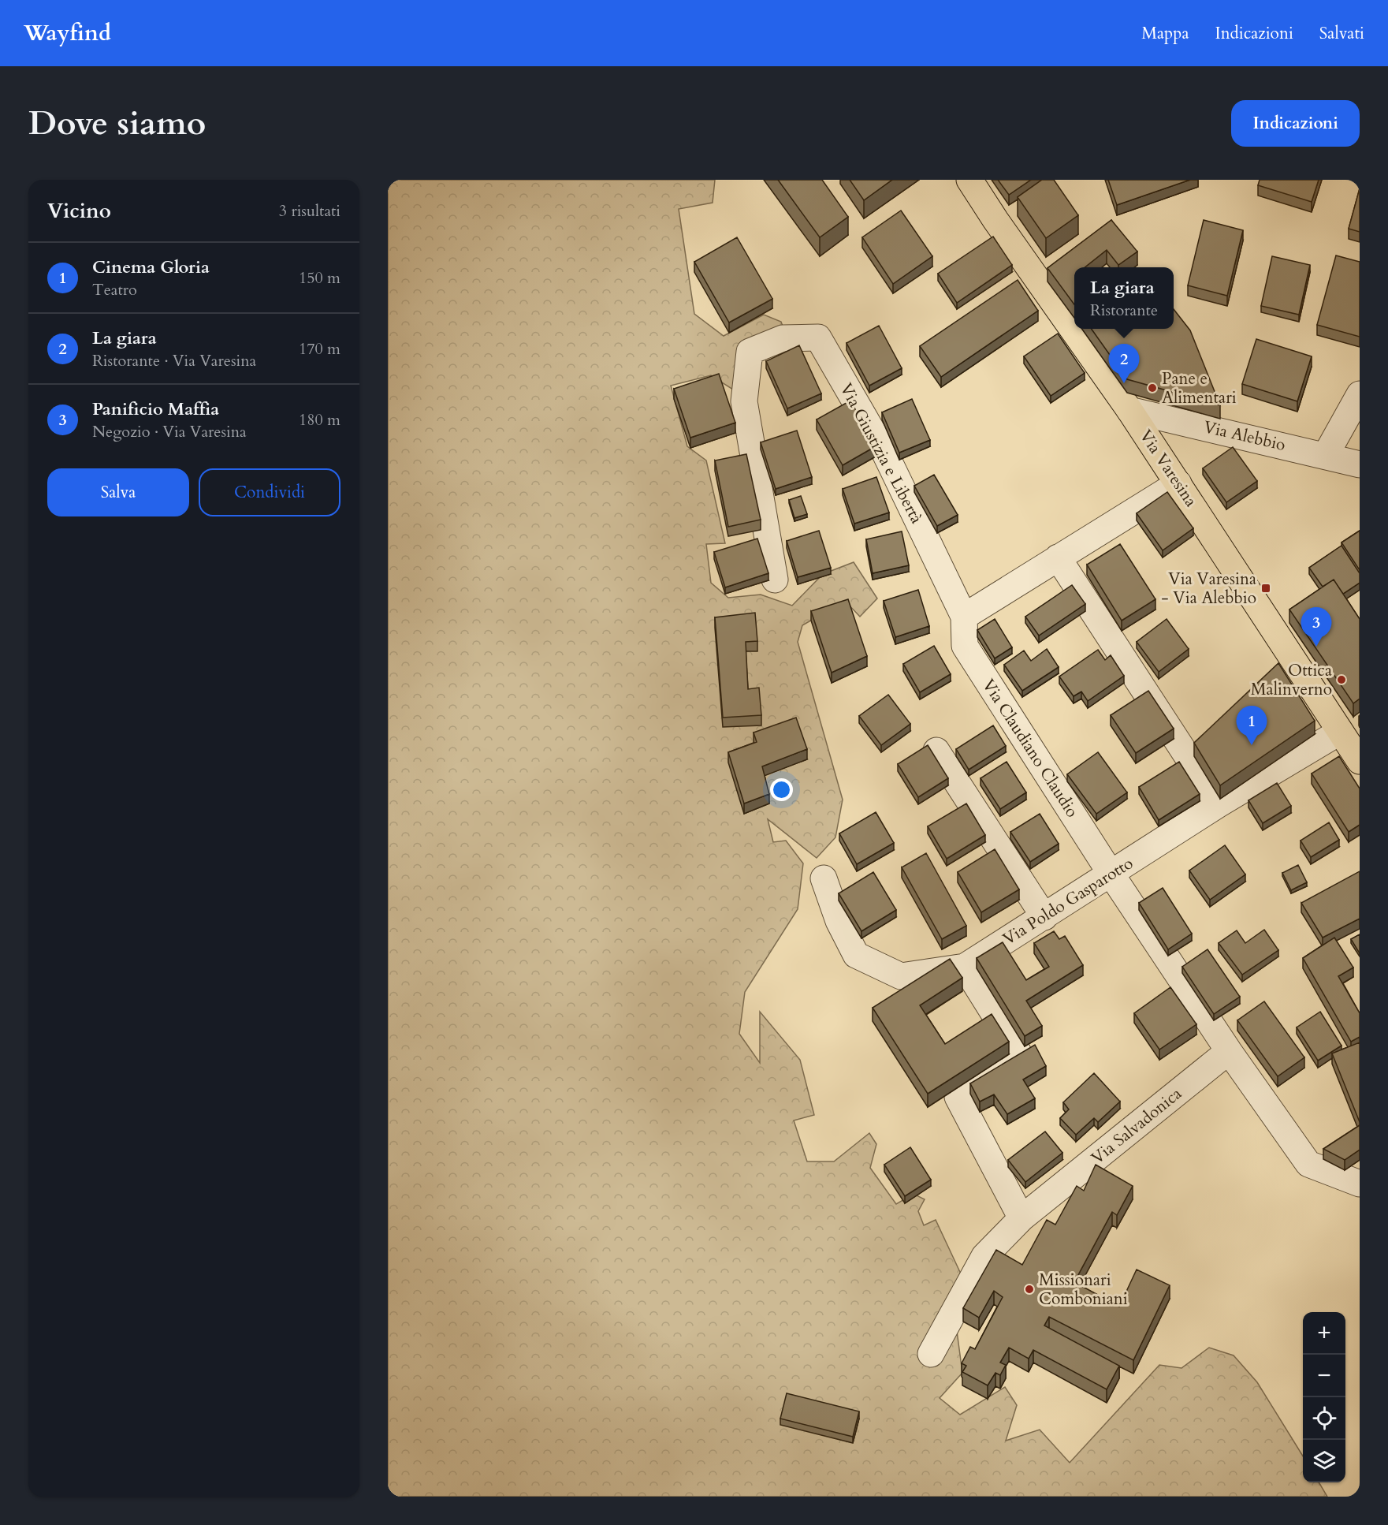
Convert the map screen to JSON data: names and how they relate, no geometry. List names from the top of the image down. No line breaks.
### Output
{"streets":{"main road":["Via Varesina"],"street":["Via Alebbio","Via Giustizia e Libertà","Via Claudiano Claudio","Via Poldo Gasparotto","Via Salvadonica"]},"crossings":[["Via Alebbio","Via Varesina"],["Via Giustizia e Libertà","Via Claudiano Claudio"],["Via Varesina","Via Poldo Gasparotto"],["Via Claudiano Claudio","Via Poldo Gasparotto"],["Via Claudiano Claudio","Via Salvadonica"]],"places":{"other":["Pane e Alimentari","Ottica Malinverno","Missionari Comboniani"],"transit":["Via Varesina - Via Alebbio"]},"page":{"header":"Wayfind","nav":["Mappa","Indicazioni","Salvati"],"buttons":["Indicazioni",["Salva","Condividi"]],"title":"Dove siamo","heading":["Vicino","3 risultati"],"list":[{"mark":"1","name":"Cinema Gloria","note":"Teatro","value":"150 m"},{"mark":"2","name":"La giara","note":"Ristorante · Via Varesina","value":"170 m"},{"mark":"3","name":"Panificio Maffia","note":"Negozio · Via Varesina","value":"180 m"}],"popup":["La giara","Ristorante"],"pins":["2","3","1"],"map_buttons":["+","−"]}}
